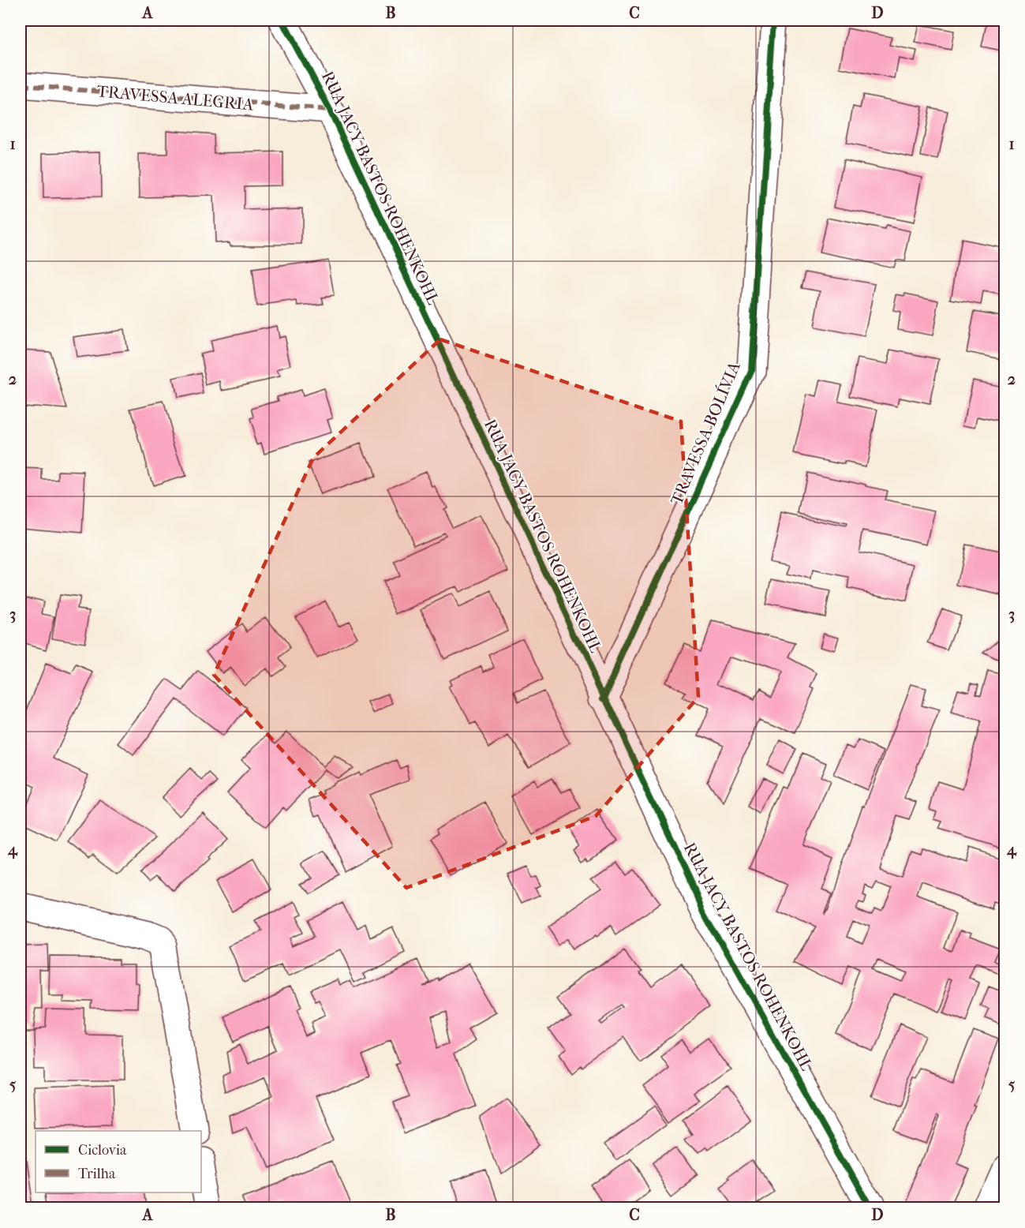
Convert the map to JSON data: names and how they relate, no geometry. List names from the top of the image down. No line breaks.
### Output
{"streets":{"street":["TRAVESSA ALEGRIA","RUA JACY BASTOS ROHENKOHL","TRAVESSA BOLÍVIA"]},"crossings":[["TRAVESSA ALEGRIA","RUA JACY BASTOS ROHENKOHL"],["RUA JACY BASTOS ROHENKOHL","TRAVESSA BOLÍVIA"]],"legend":["Ciclovia","Trilha"],"grid":{"columns":["A","B","C","D"],"rows":["1","2","3","4","5"]}}
